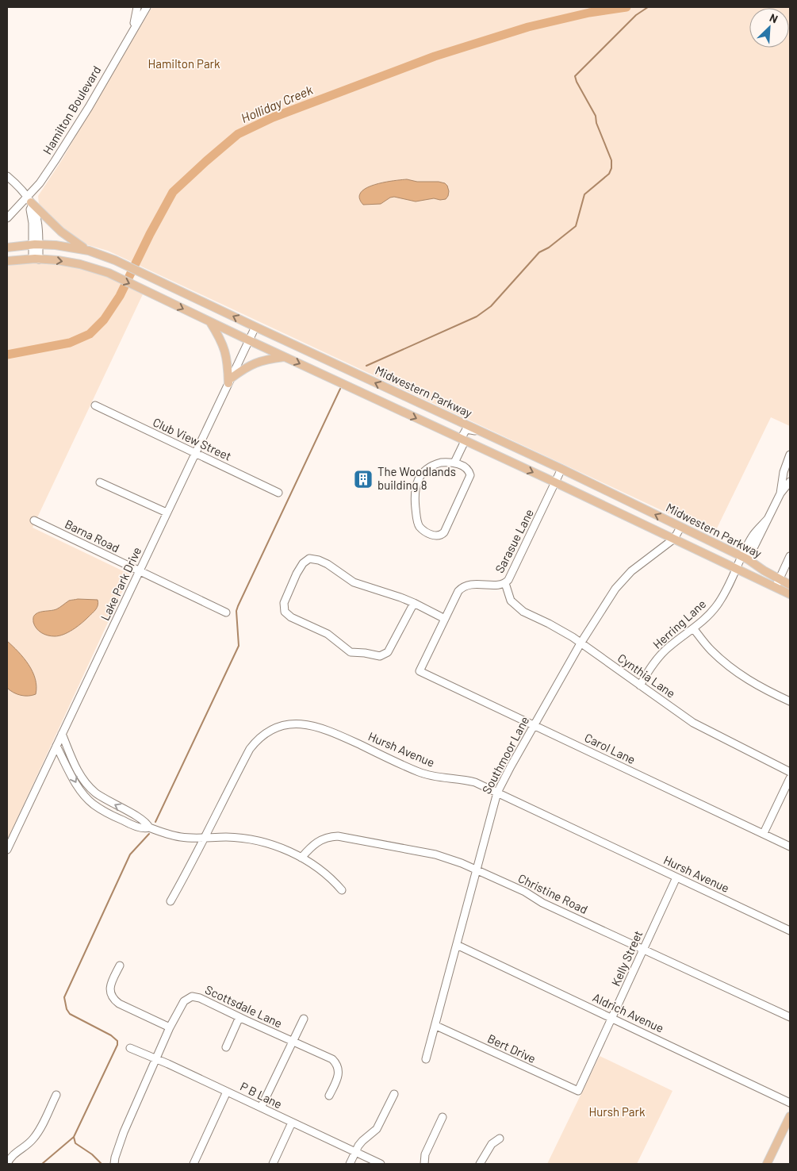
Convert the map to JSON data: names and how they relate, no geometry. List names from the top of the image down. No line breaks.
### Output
{"streets":{"main road":["Midwestern Parkway"],"street":["Hamilton Boulevard","Club View Street","Barna Road","Sarasue Lane","Lake Park Drive","Herring Lane","Cynthia Lane","Carol Lane","Hursh Avenue","Southmoor Lane","Christine Road","Kelly Street","Scottsdale Lane","Aldrich Avenue","Bert Drive","P B Lane"]},"crossings":[["Midwestern Parkway","Sarasue Lane"],["Midwestern Parkway","Lake Park Drive"],["Midwestern Parkway","Herring Lane"],["Midwestern Parkway","Southmoor Lane"],["Club View Street","Lake Park Drive"],["Barna Road","Lake Park Drive"],["Sarasue Lane","Cynthia Lane"],["Sarasue Lane","Carol Lane"],["Herring Lane","Cynthia Lane"],["Cynthia Lane","Southmoor Lane"],["Carol Lane","Southmoor Lane"],["Hursh Avenue","Southmoor Lane"],["Hursh Avenue","Kelly Street"],["Southmoor Lane","Christine Road"],["Southmoor Lane","Aldrich Avenue"],["Southmoor Lane","Bert Drive"],["Christine Road","Kelly Street"],["Kelly Street","Aldrich Avenue"],["Kelly Street","Bert Drive"],["Scottsdale Lane","P B Lane"]],"water":["Holliday Creek"],"parks":["Hamilton Park","Hursh Park"],"places":{"building":["The Woodlands building 8"]},"north":"top right"}
